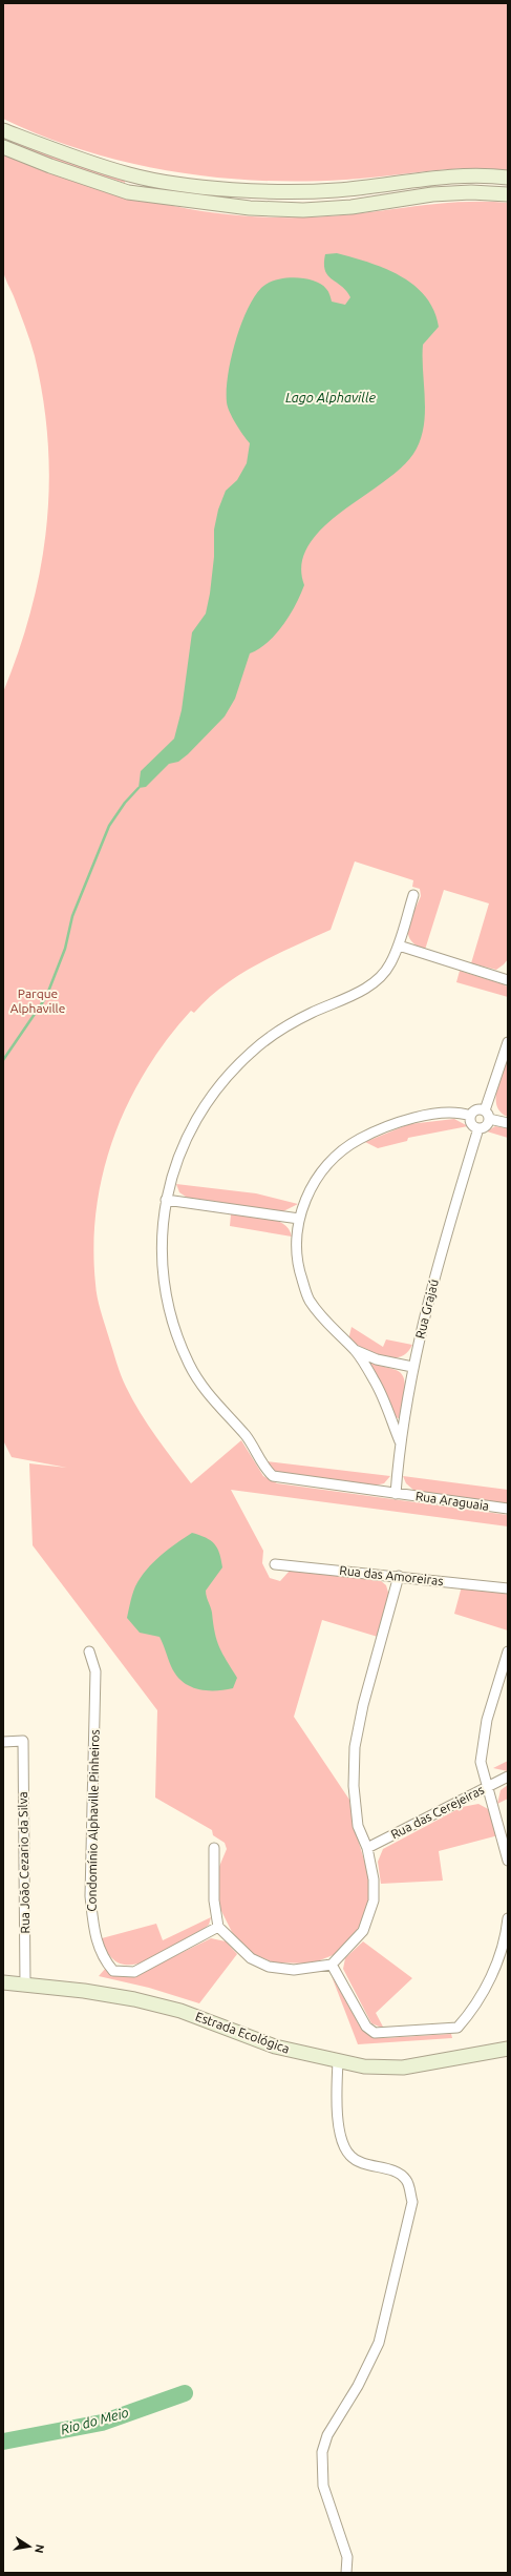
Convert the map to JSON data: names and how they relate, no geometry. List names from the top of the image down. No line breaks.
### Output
{"streets":{"street":["Rua Grajaú","Rua Araguaia","Rua das Amoreiras","Rua das Cerejeiras","Condomínio Alphaville Pinheiros","Rua João Cezario da Silva","Estrada Ecológica"]},"crossings":[["Rua Grajaú","Rua Araguaia"],["Rua João Cezario da Silva","Estrada Ecológica"]],"water":["Lago Alphaville","Rio do Meio"],"parks":["Parque Alphaville"],"north":"right"}
